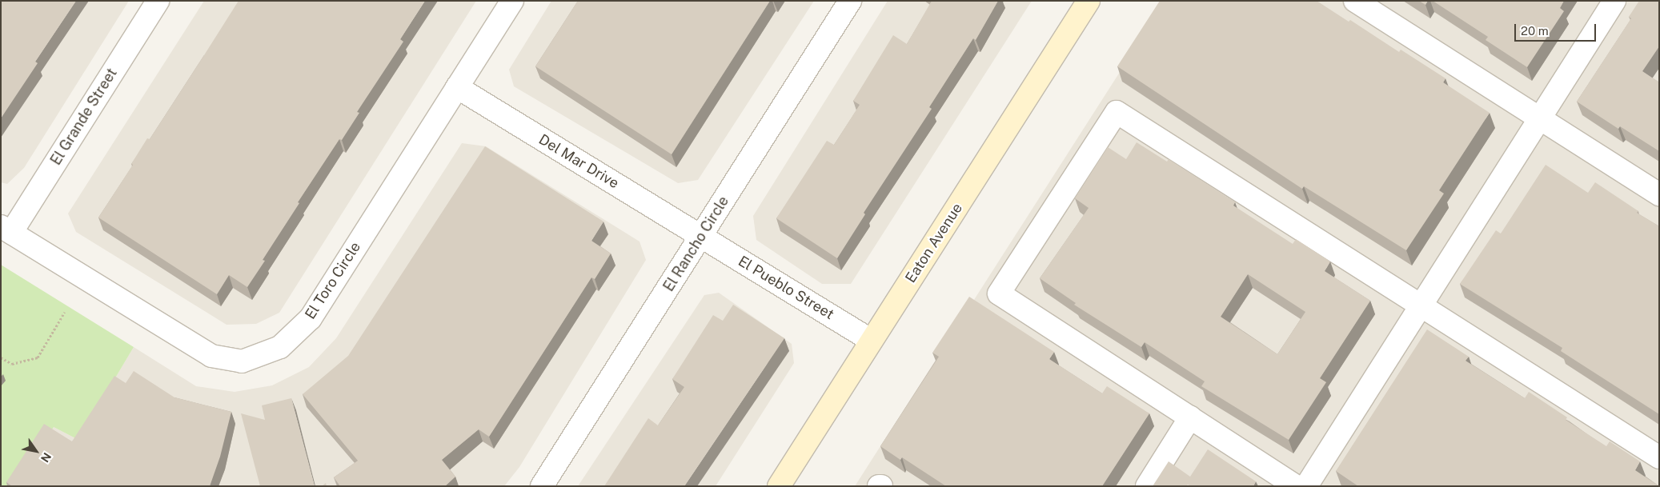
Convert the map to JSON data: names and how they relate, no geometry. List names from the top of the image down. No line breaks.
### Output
{"streets":{"street":["El Grande Street","Del Mar Drive","Eaton Avenue","El Rancho Circle","El Toro Circle","El Pueblo Street"]},"crossings":[["El Grande Street","El Toro Circle"],["Del Mar Drive","El Rancho Circle"],["Del Mar Drive","El Toro Circle"],["Del Mar Drive","El Pueblo Street"],["Eaton Avenue","El Pueblo Street"],["El Rancho Circle","El Pueblo Street"]],"scale_bar":"20 m","north":"bottom right"}
